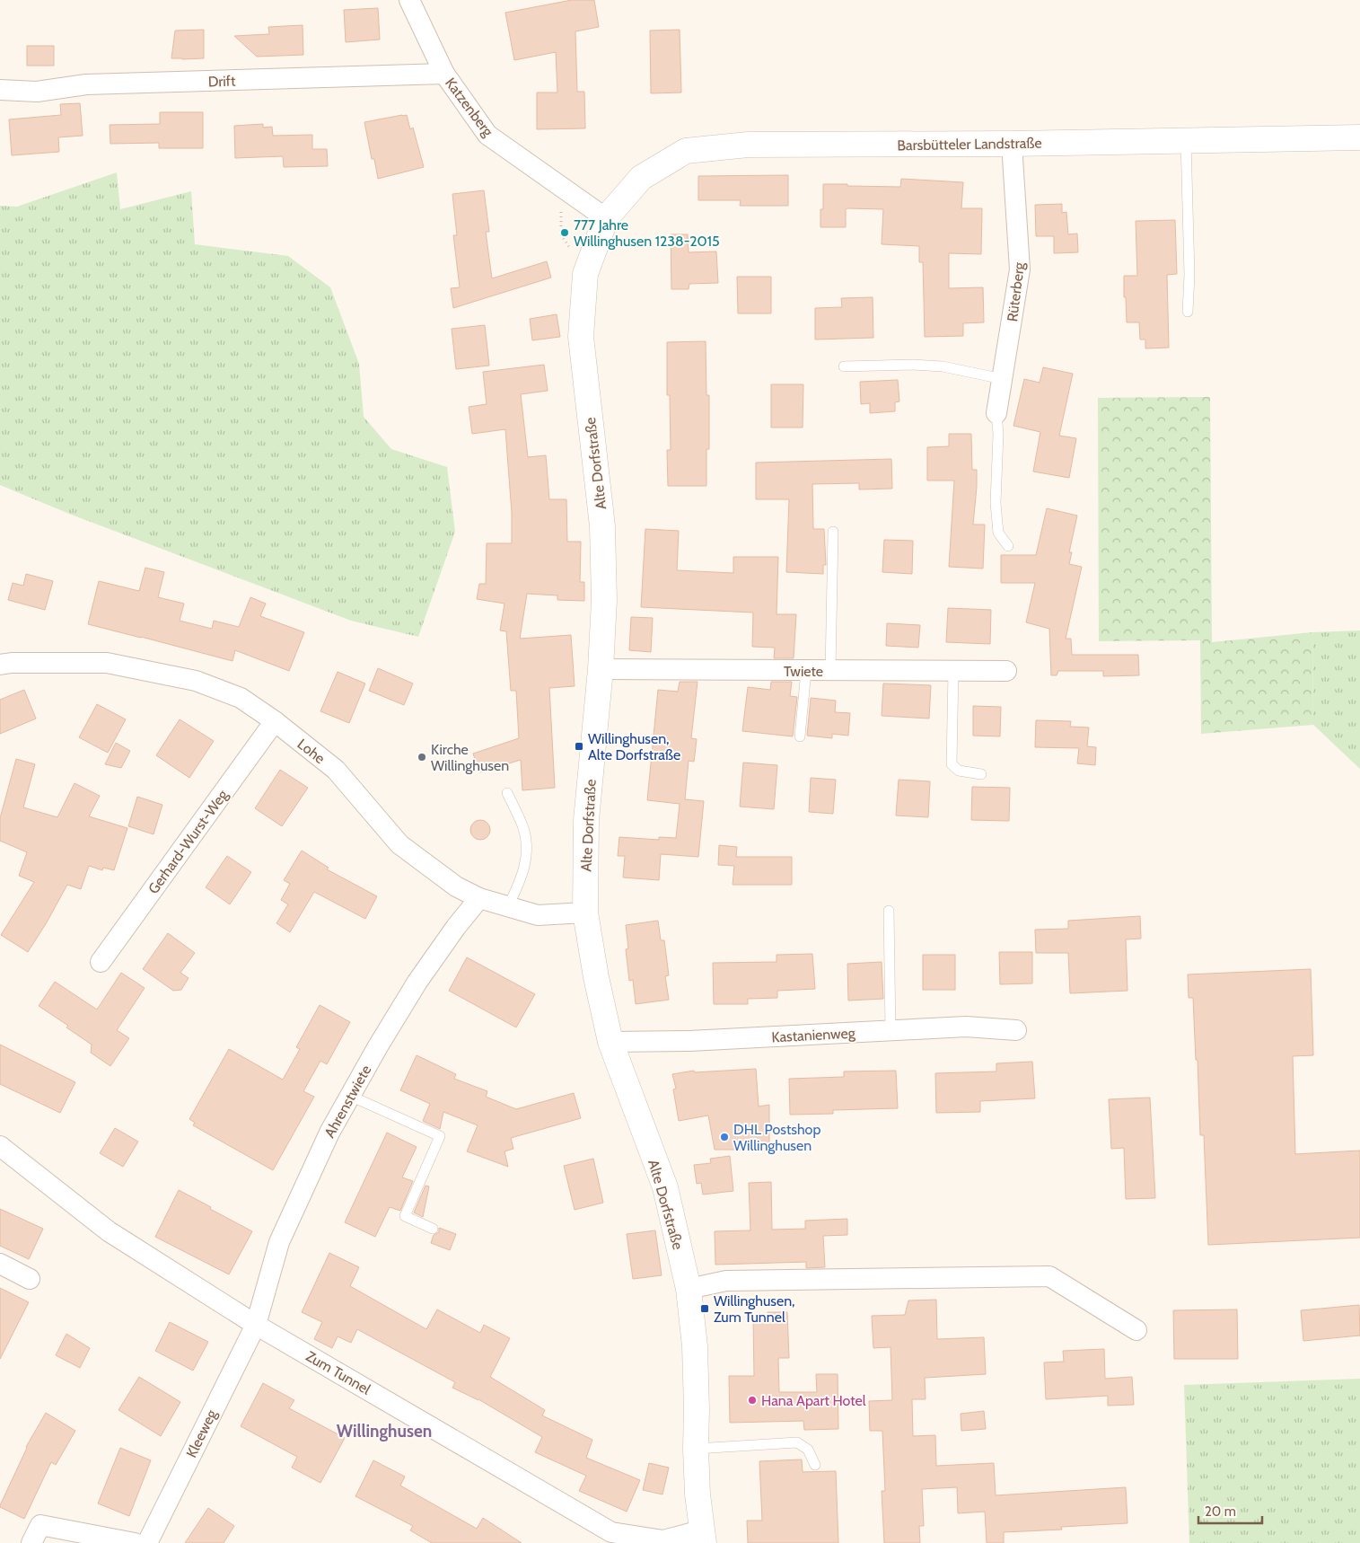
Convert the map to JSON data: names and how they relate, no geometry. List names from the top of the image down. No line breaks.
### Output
{"streets":{"street":["Drift","Katzenberg","Barsbütteler Landstraße","Rüterberg","Alte Dorfstraße","Twiete","Lohe","Gerhard-Wurst-Weg","Kastanienweg","Ahrenstwiete","Zum Tunnel","Kleeweg"]},"crossings":[["Drift","Katzenberg"],["Katzenberg","Barsbütteler Landstraße"],["Katzenberg","Alte Dorfstraße"],["Barsbütteler Landstraße","Rüterberg"],["Barsbütteler Landstraße","Alte Dorfstraße"],["Alte Dorfstraße","Twiete"],["Alte Dorfstraße","Lohe"],["Alte Dorfstraße","Kastanienweg"],["Alte Dorfstraße","Zum Tunnel"],["Lohe","Gerhard-Wurst-Weg"],["Lohe","Ahrenstwiete"],["Ahrenstwiete","Zum Tunnel"],["Ahrenstwiete","Kleeweg"],["Zum Tunnel","Kleeweg"]],"districts":["Willinghusen"],"places":{"other":["777 Jahre Willinghusen 1238-2015","Kirche Willinghusen","DHL Postshop Willinghusen","Hana Apart Hotel"],"transit":["Willinghusen, Alte Dorfstraße","Willinghusen, Zum Tunnel"]},"scale_bar":"20 m"}
